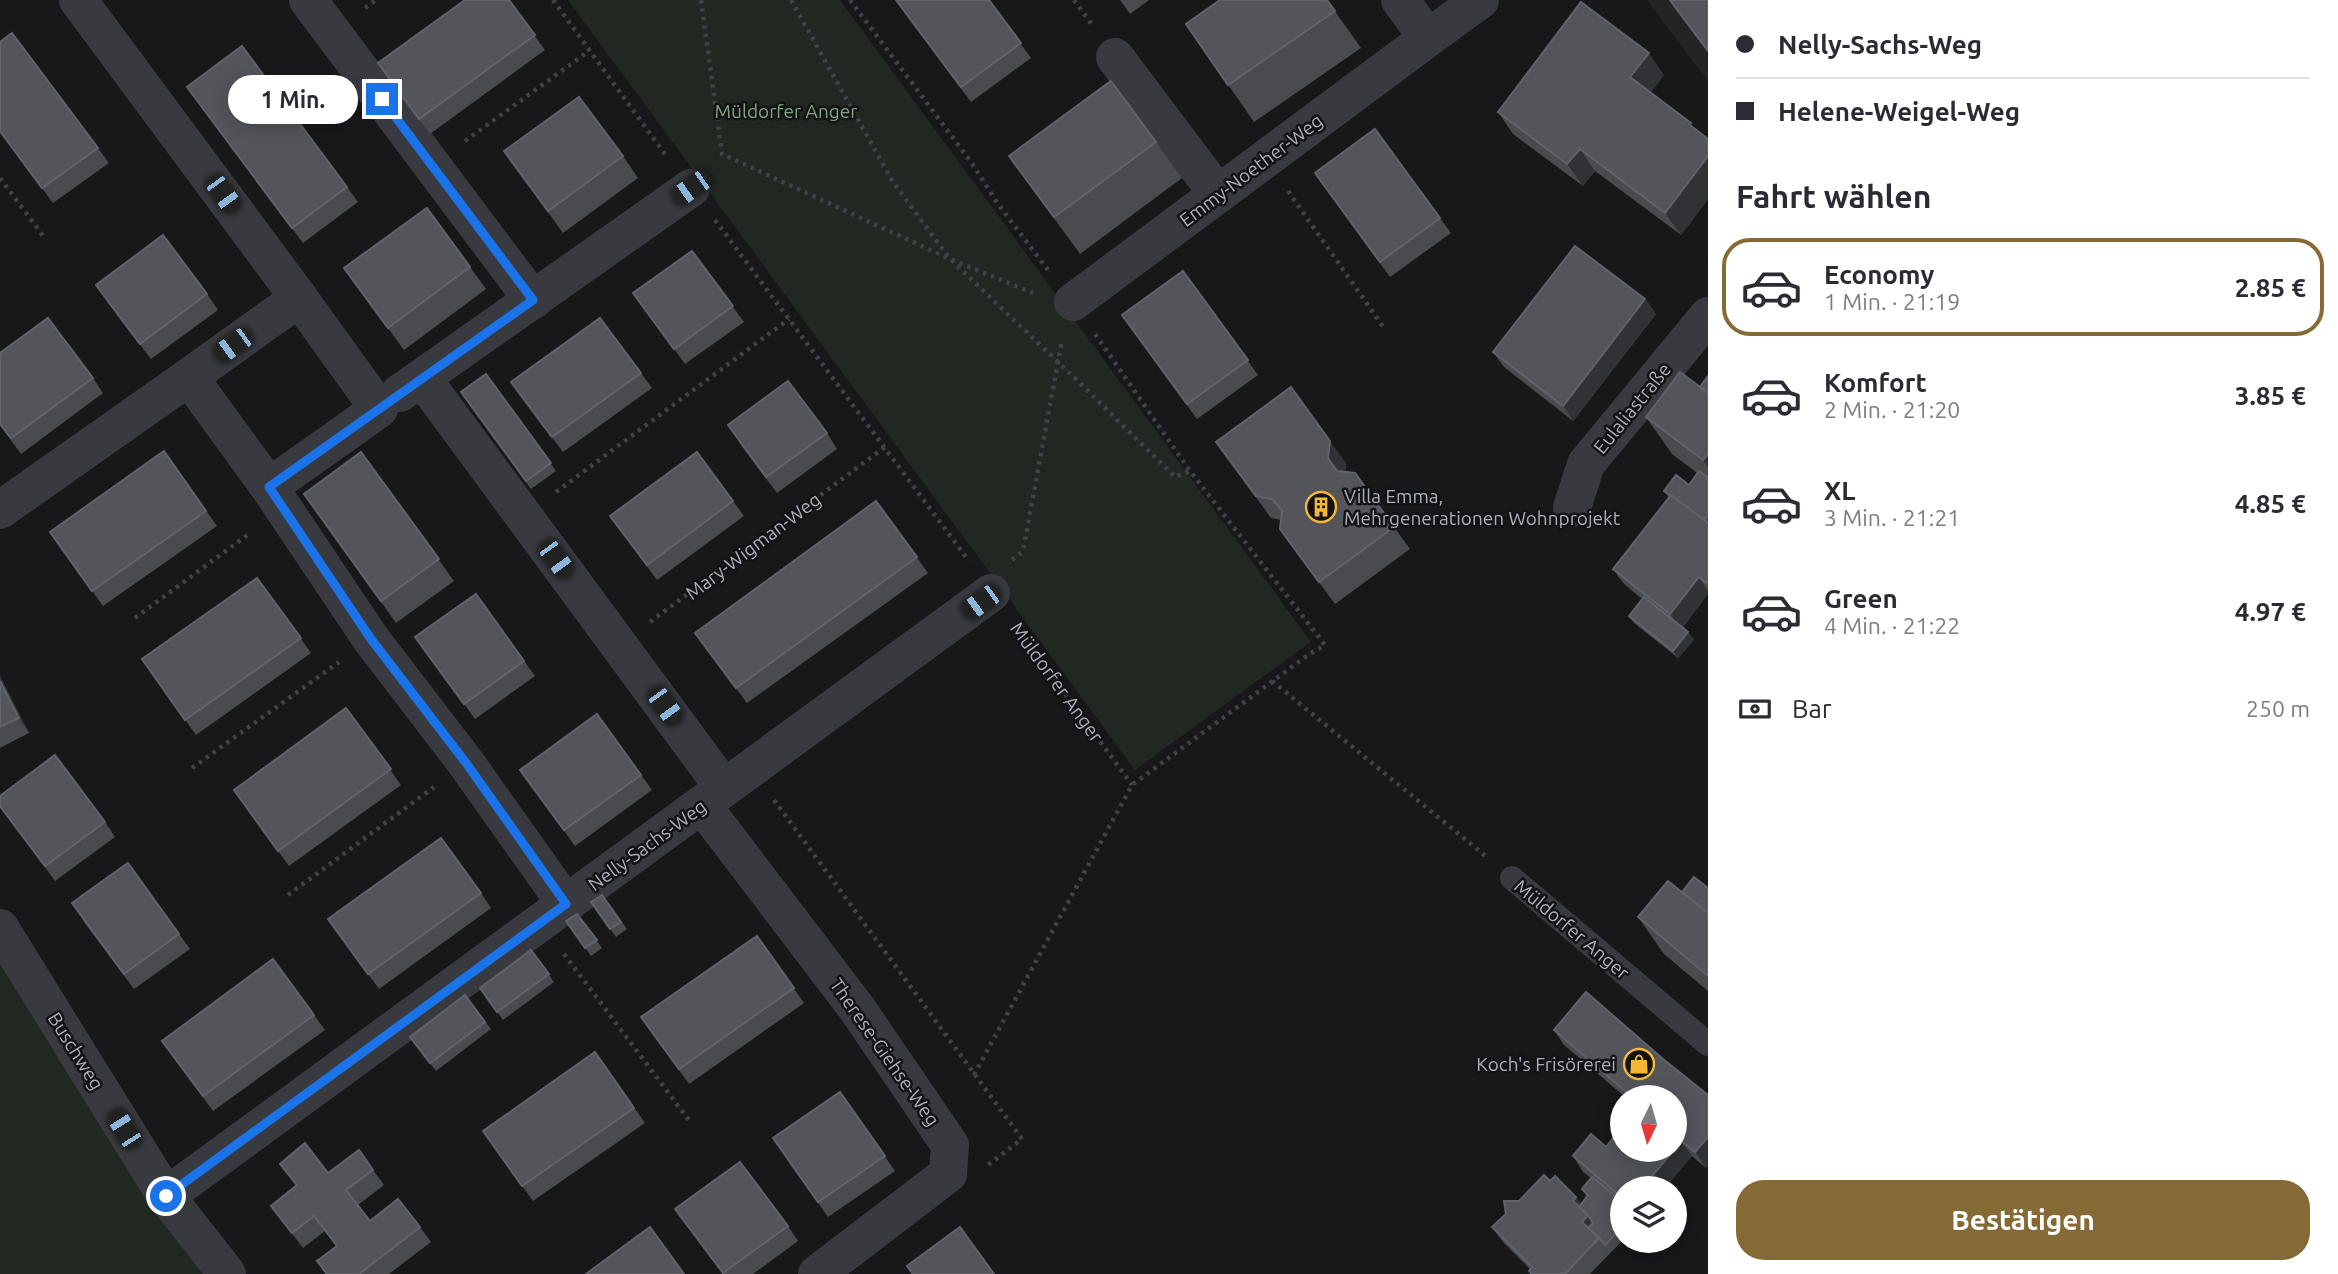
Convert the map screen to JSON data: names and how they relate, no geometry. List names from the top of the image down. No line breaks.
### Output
{"streets":{"street":["Emmy-Noether-Weg","Eulaliastraße","Nelly-Sachs-Weg","Buschweg","Therese-Giehse-Weg"],"lane":["Müldorfer Anger"],"path":["Mary-Wigman-Weg"]},"crossings":[["Mary-Wigman-Weg","Müldorfer Anger"],["Müldorfer Anger","Nelly-Sachs-Weg"],["Nelly-Sachs-Weg","Buschweg"],["Nelly-Sachs-Weg","Therese-Giehse-Weg"]],"parks":["Müldorfer Anger"],"places":{"building":["Villa Emma, Mehrgenerationen Wohnprojekt"],"shop":["Koch's Frisörerei"]},"north":"bottom","page":{"banner":["Nelly-Sachs-Weg","Helene-Weigel-Weg"],"bubble":"1 Min.","heading":"Fahrt wählen","list":[{"name":"Economy","note":"1 Min. · 21:19","value":"2.85 €"},{"name":"Komfort","note":"2 Min. · 21:20","value":"3.85 €"},{"name":"XL","note":"3 Min. · 21:21","value":"4.85 €"},{"name":"Green","note":"4 Min. · 21:22","value":"4.97 €"}],"pay":["Bar","250 m"],"buttons":"Bestätigen"}}
